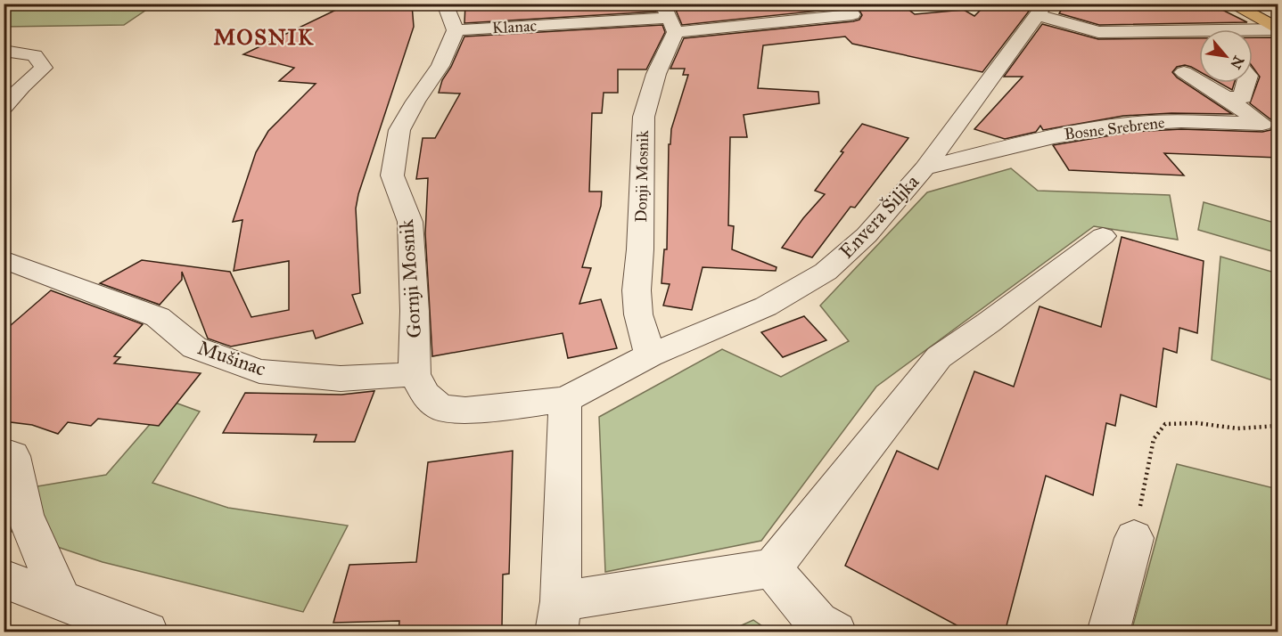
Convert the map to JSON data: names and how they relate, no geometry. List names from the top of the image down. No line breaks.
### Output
{"streets":{"street":["Klanac","Bosne Srebrene","Donji Mosnik","Envera Šiljka","Gornji Mosnik","Mušinac"]},"crossings":[["Klanac","Donji Mosnik"],["Klanac","Gornji Mosnik"],["Bosne Srebrene","Envera Šiljka"],["Donji Mosnik","Envera Šiljka"],["Gornji Mosnik","Mušinac"]],"districts":["MOSNIK"],"north":"bottom right"}
